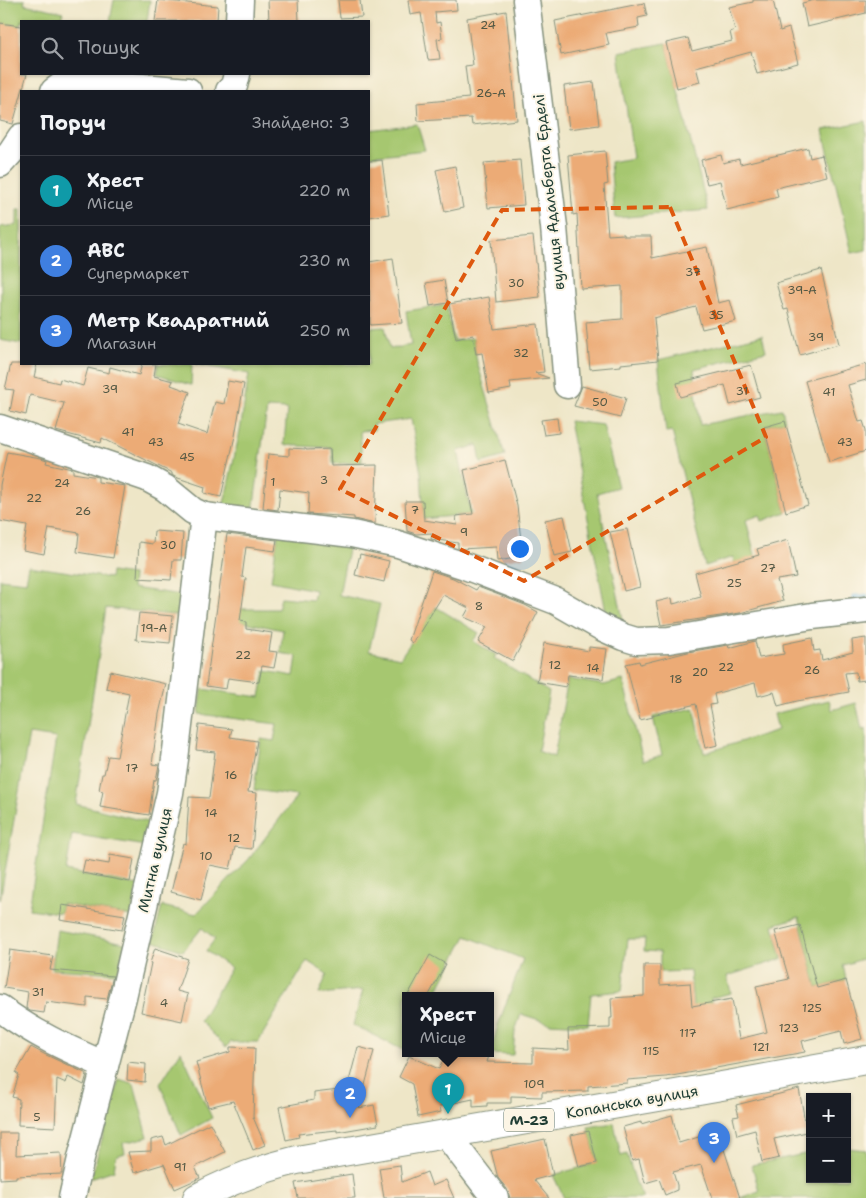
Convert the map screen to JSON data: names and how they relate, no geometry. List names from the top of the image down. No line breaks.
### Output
{"streets":{"highway":["Копанська вулиця","М-23"],"street":["вулиця Адальберта Ерделі","Митна вулиця"]},"house_numbers":["24","26-А","37","30","39-А","35","39","32","39","31","41","50","41","43","43","45","3","1","24","22","7","26","9","30","27","25","8","19-А","22","12","22","14","26","20","18","17","16","14","12","10","31","4","125","123","117","121","115","109","5","91"],"page":{"search":"Пошук","heading":["Поруч","Знайдено: 3"],"list":[{"mark":"1","name":"Хрест","note":"Місце","value":"220 m"},{"mark":"2","name":"ABC","note":"Супермаркет","value":"230 m"},{"mark":"3","name":"Метр Квадратний","note":"Магазин","value":"250 m"}],"popup":["Хрест","Місце"],"pins":["1","2","3"],"map_buttons":["+","−"]}}
